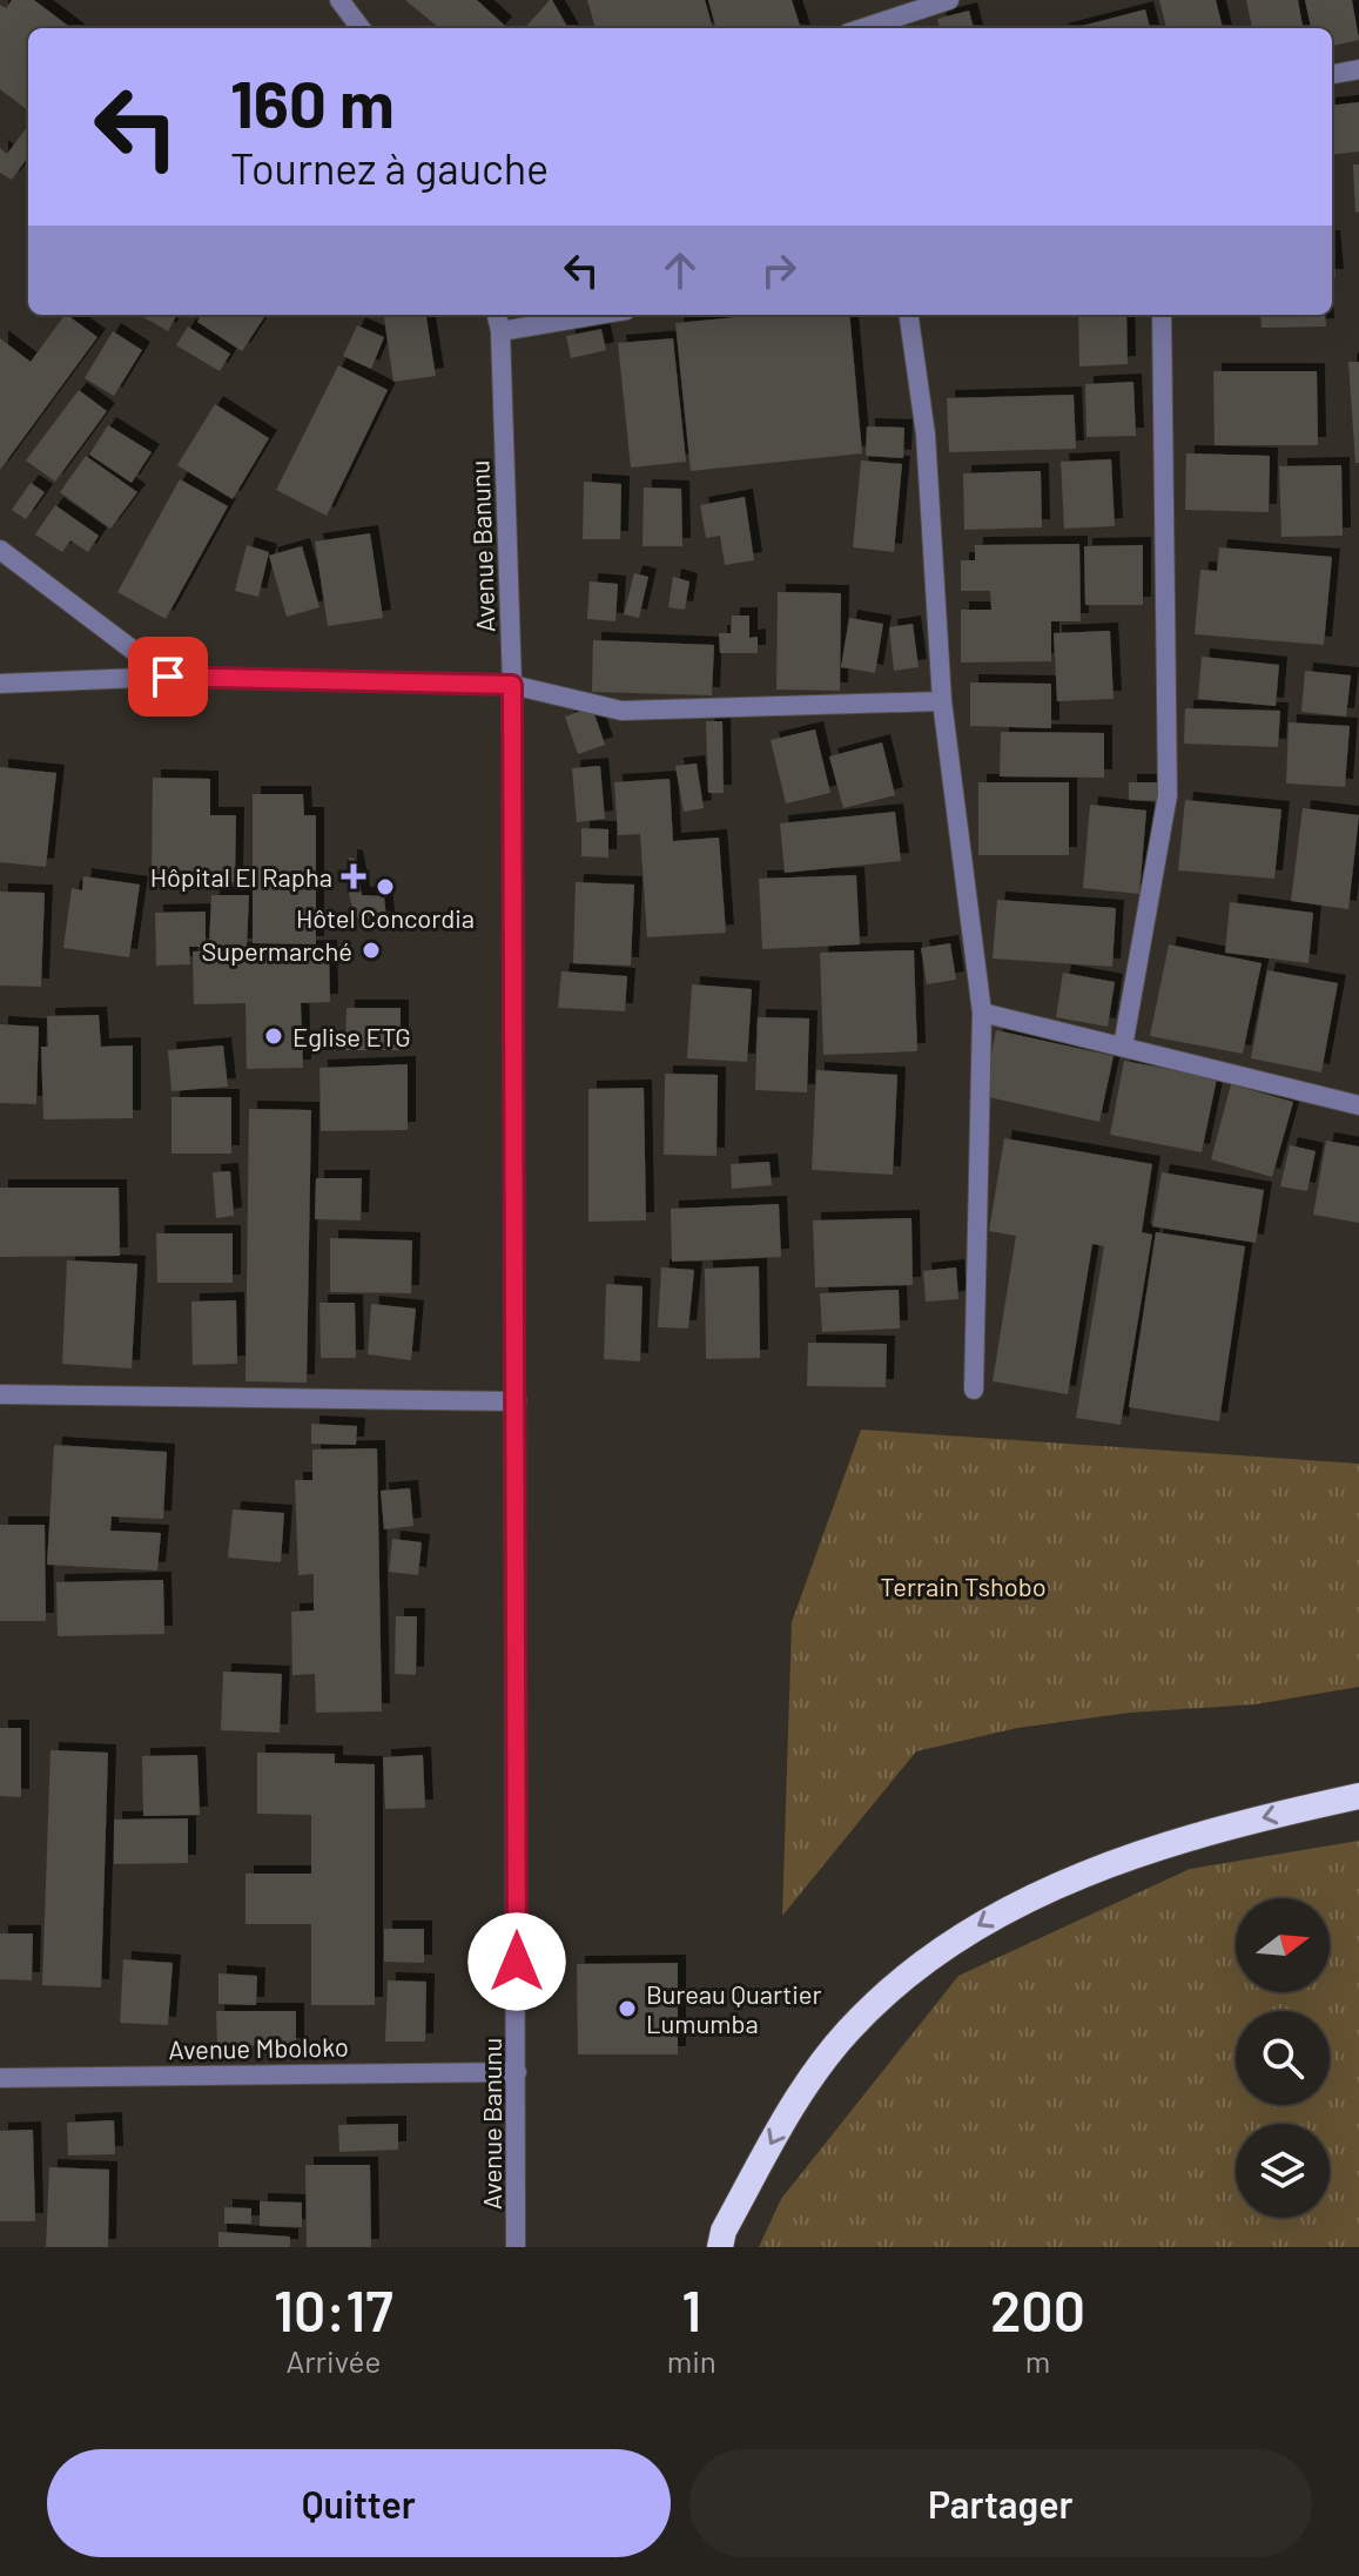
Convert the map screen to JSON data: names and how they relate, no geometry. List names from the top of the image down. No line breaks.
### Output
{"streets":{"street":["Avenue Banunu","Avenue Mboloko"]},"crossings":[["Avenue Banunu","Avenue Mboloko"]],"parks":["Terrain Tshobo"],"places":{"health":["Hôpital El Rapha"],"other":["Hôtel Concordia","Supermarché","Eglise ETG","Bureau Quartier Lumumba"]},"north":"right","page":{"turn":["160 m","Tournez à gauche"],"eta":["10:17","Arrivée","1","min","200","m"],"buttons":["Quitter","Partager"]}}
